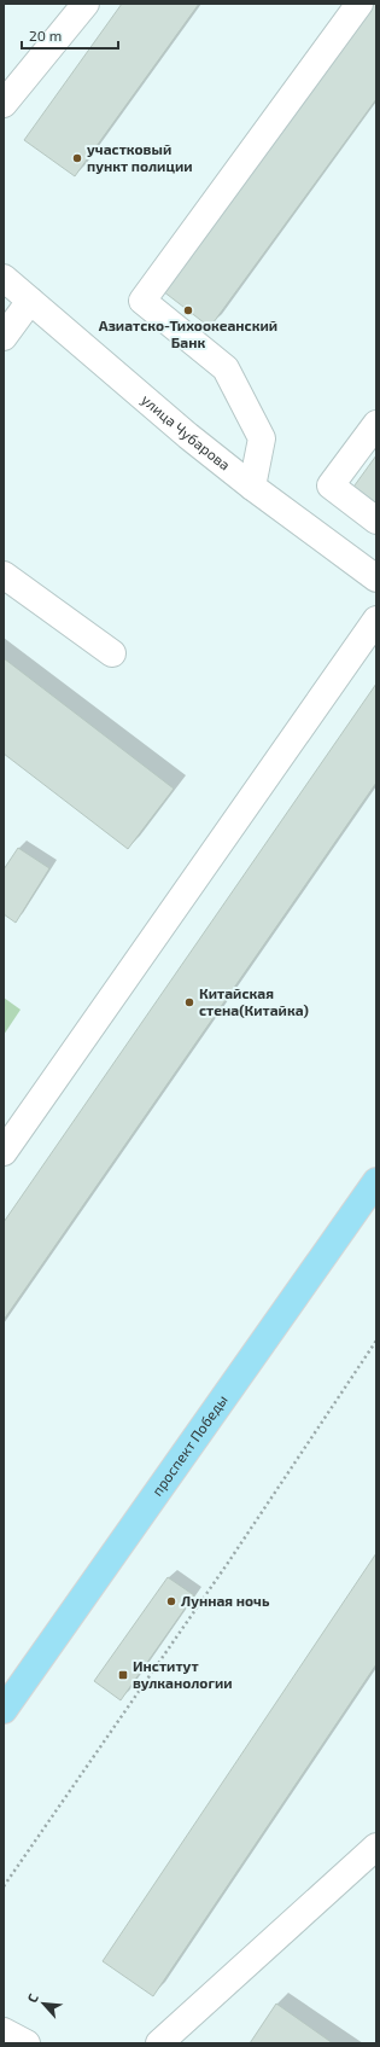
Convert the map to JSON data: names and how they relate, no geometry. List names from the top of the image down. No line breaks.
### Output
{"streets":{"main road":["проспект Победы"],"street":["улица Чубарова"]},"places":{"other":["участковый пункт полиции","Азиатско-Тихоокеанский Банк","Китайская стена(Китайка)","Лунная ночь"],"transit":["Институт вулканологии"]},"scale_bar":"20 m","north":"top left"}
